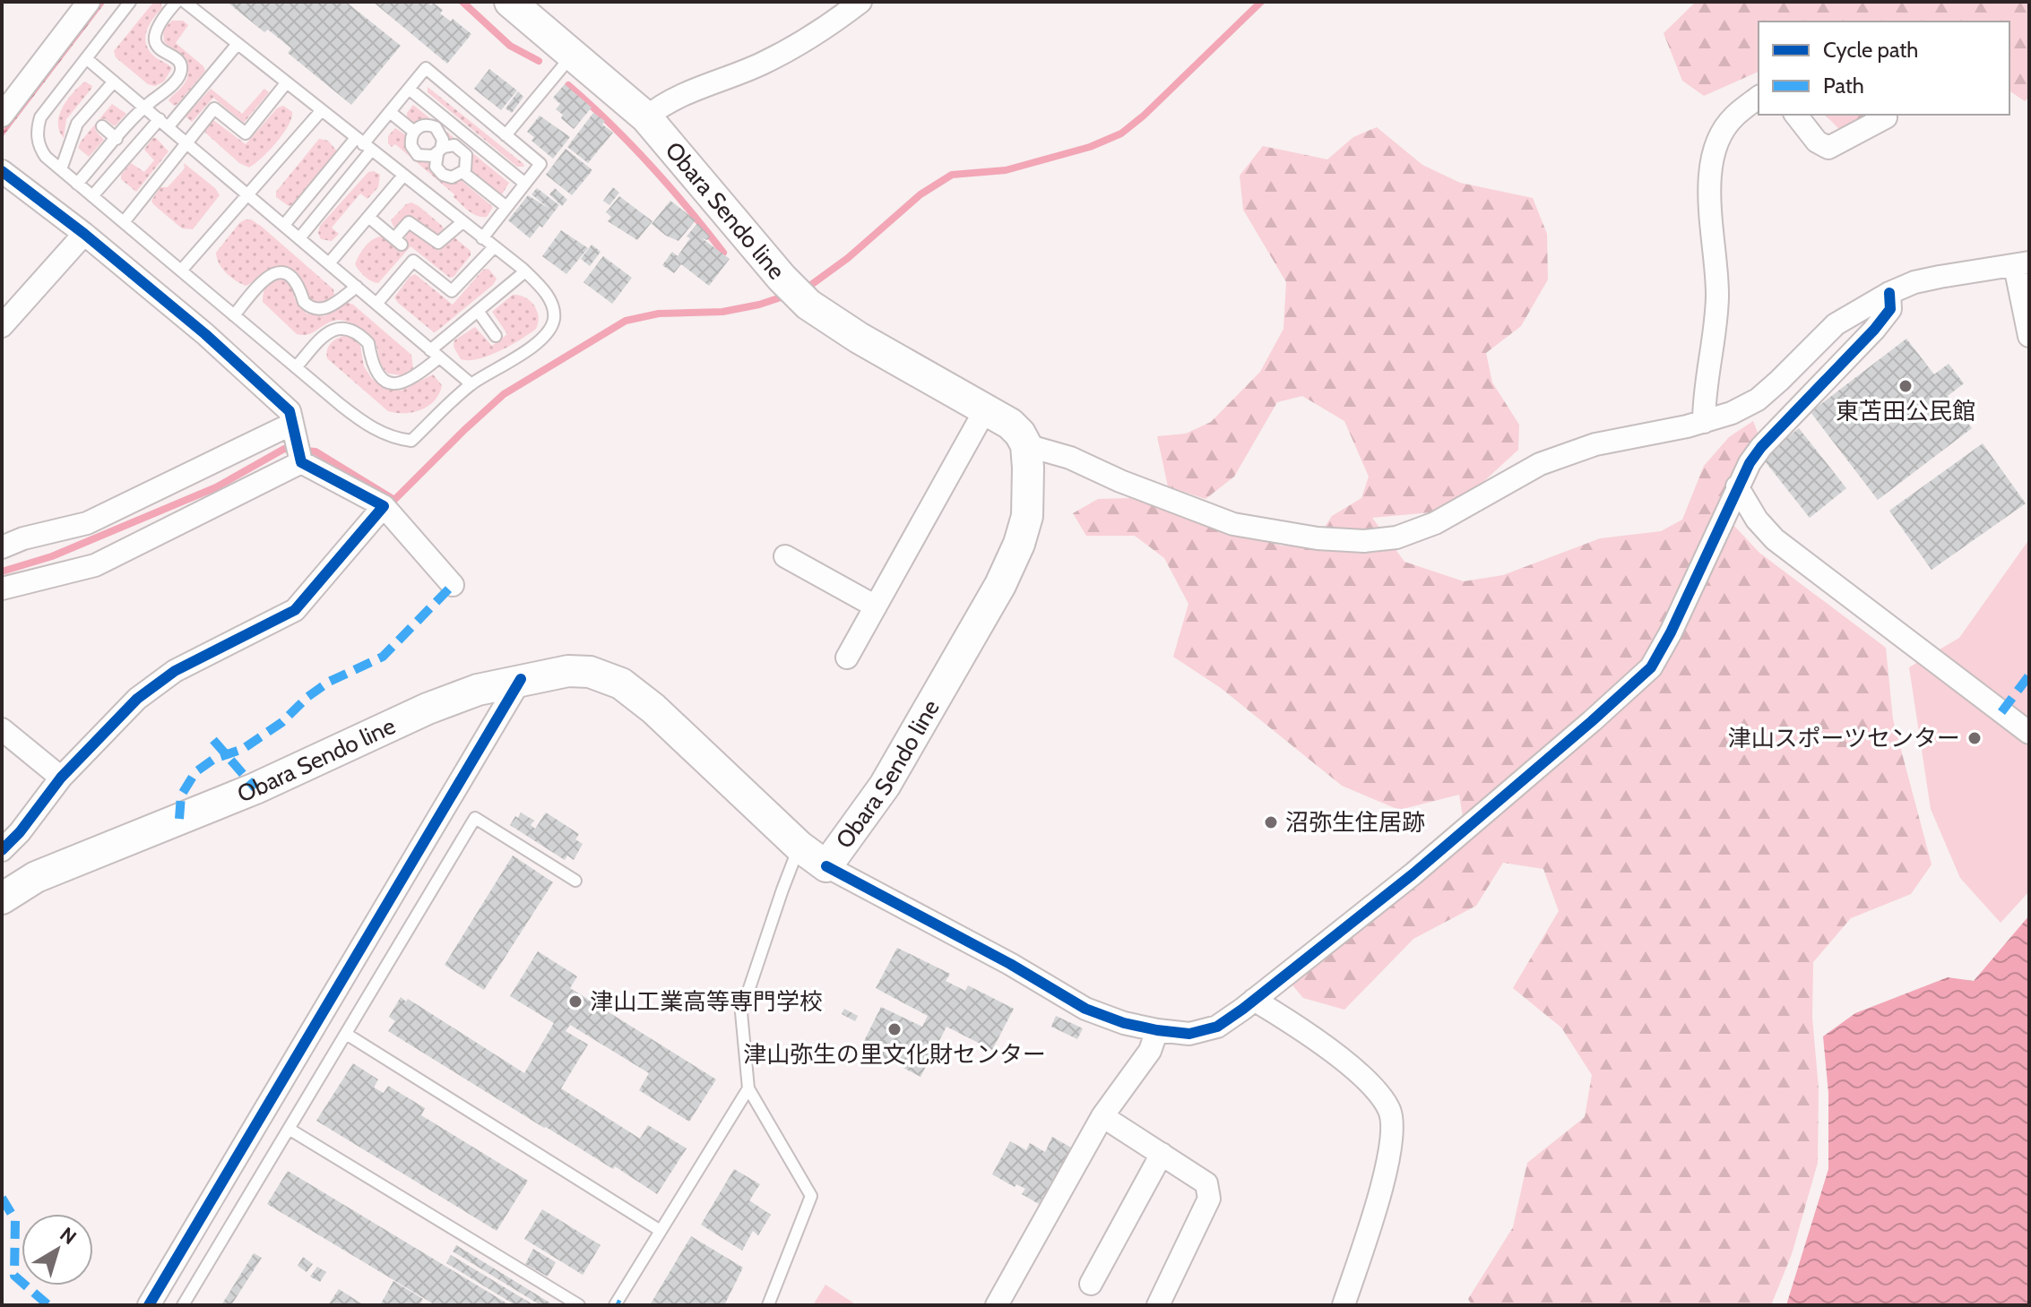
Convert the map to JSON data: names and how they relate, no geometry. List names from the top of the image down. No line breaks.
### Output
{"streets":{"main road":["Obara Sendo line"]},"places":["東苫田公民館","津山スポーツセンター","沼弥生住居跡","津山工業高等専門学校","津山弥生の里文化財センター"],"legend":["Cycle path","Path"],"north":"top right"}
